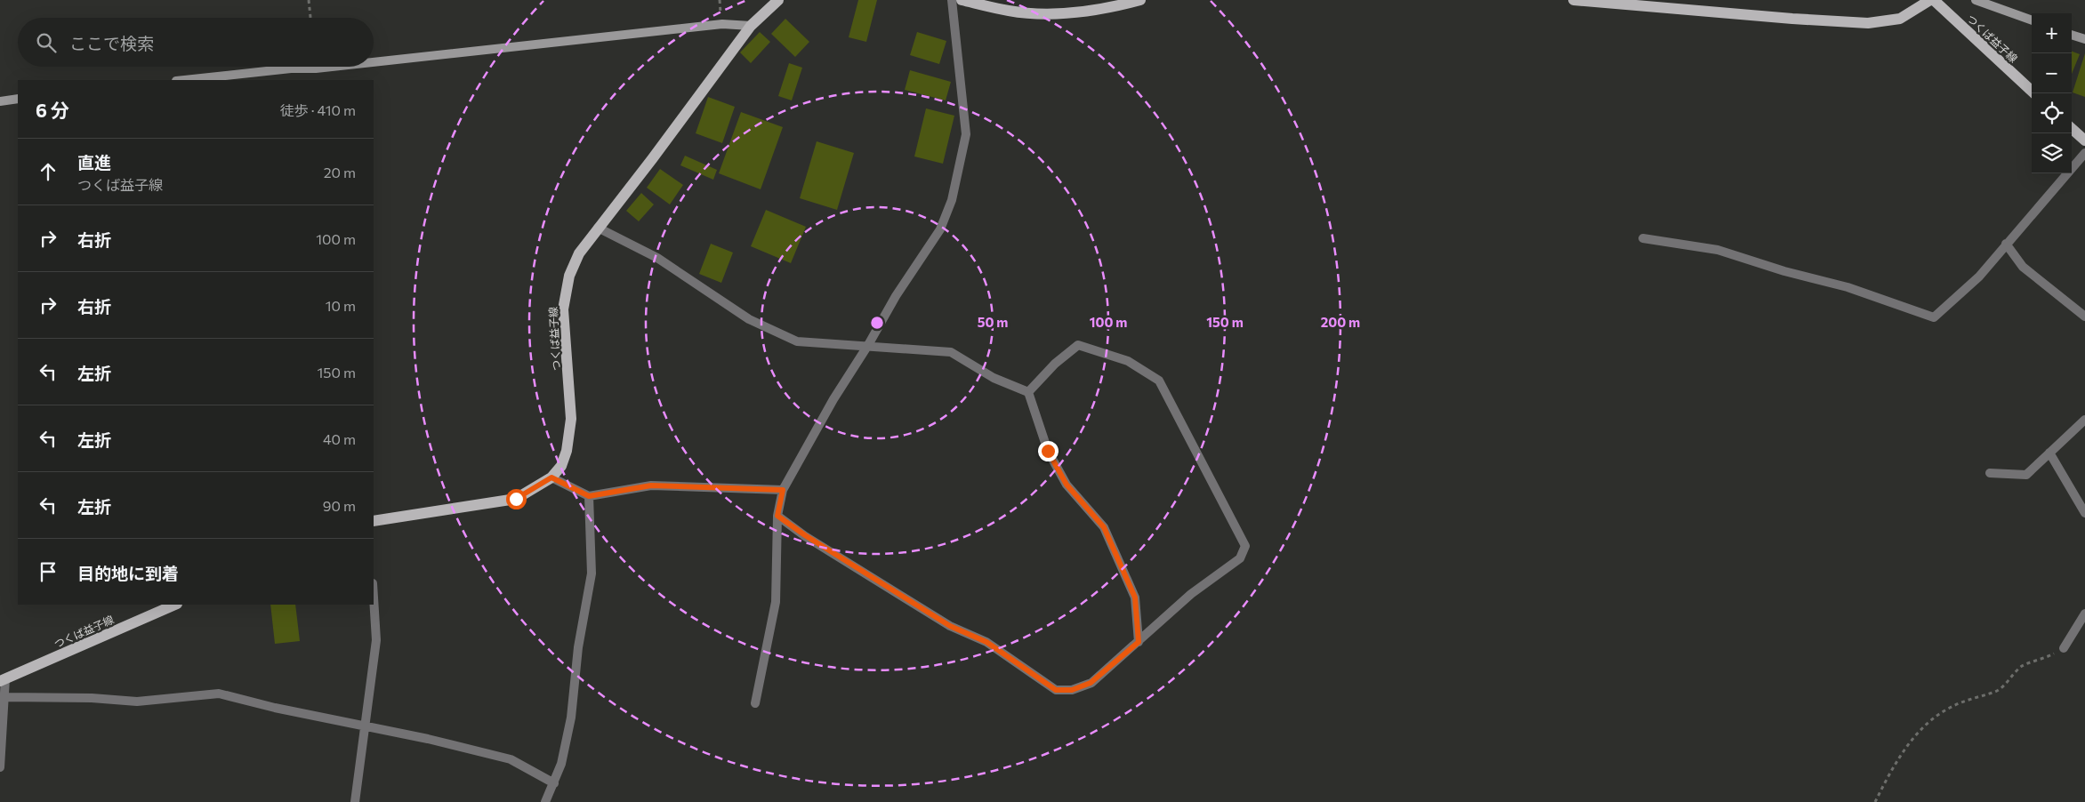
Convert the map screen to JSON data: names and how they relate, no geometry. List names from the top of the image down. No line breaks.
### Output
{"streets":{"main road":["つくば益子線"]},"page":{"map_buttons":["+","−"],"search":"ここで検索","heading":["6 分","徒歩 · 410 m"],"list":[["直進","つくば益子線","20 m"],["右折","100 m"],["右折","10 m"],["左折","150 m"],["左折","40 m"],["左折","90 m"],"目的地に到着"]},"rings":["50 m","100 m","150 m","200 m"]}
